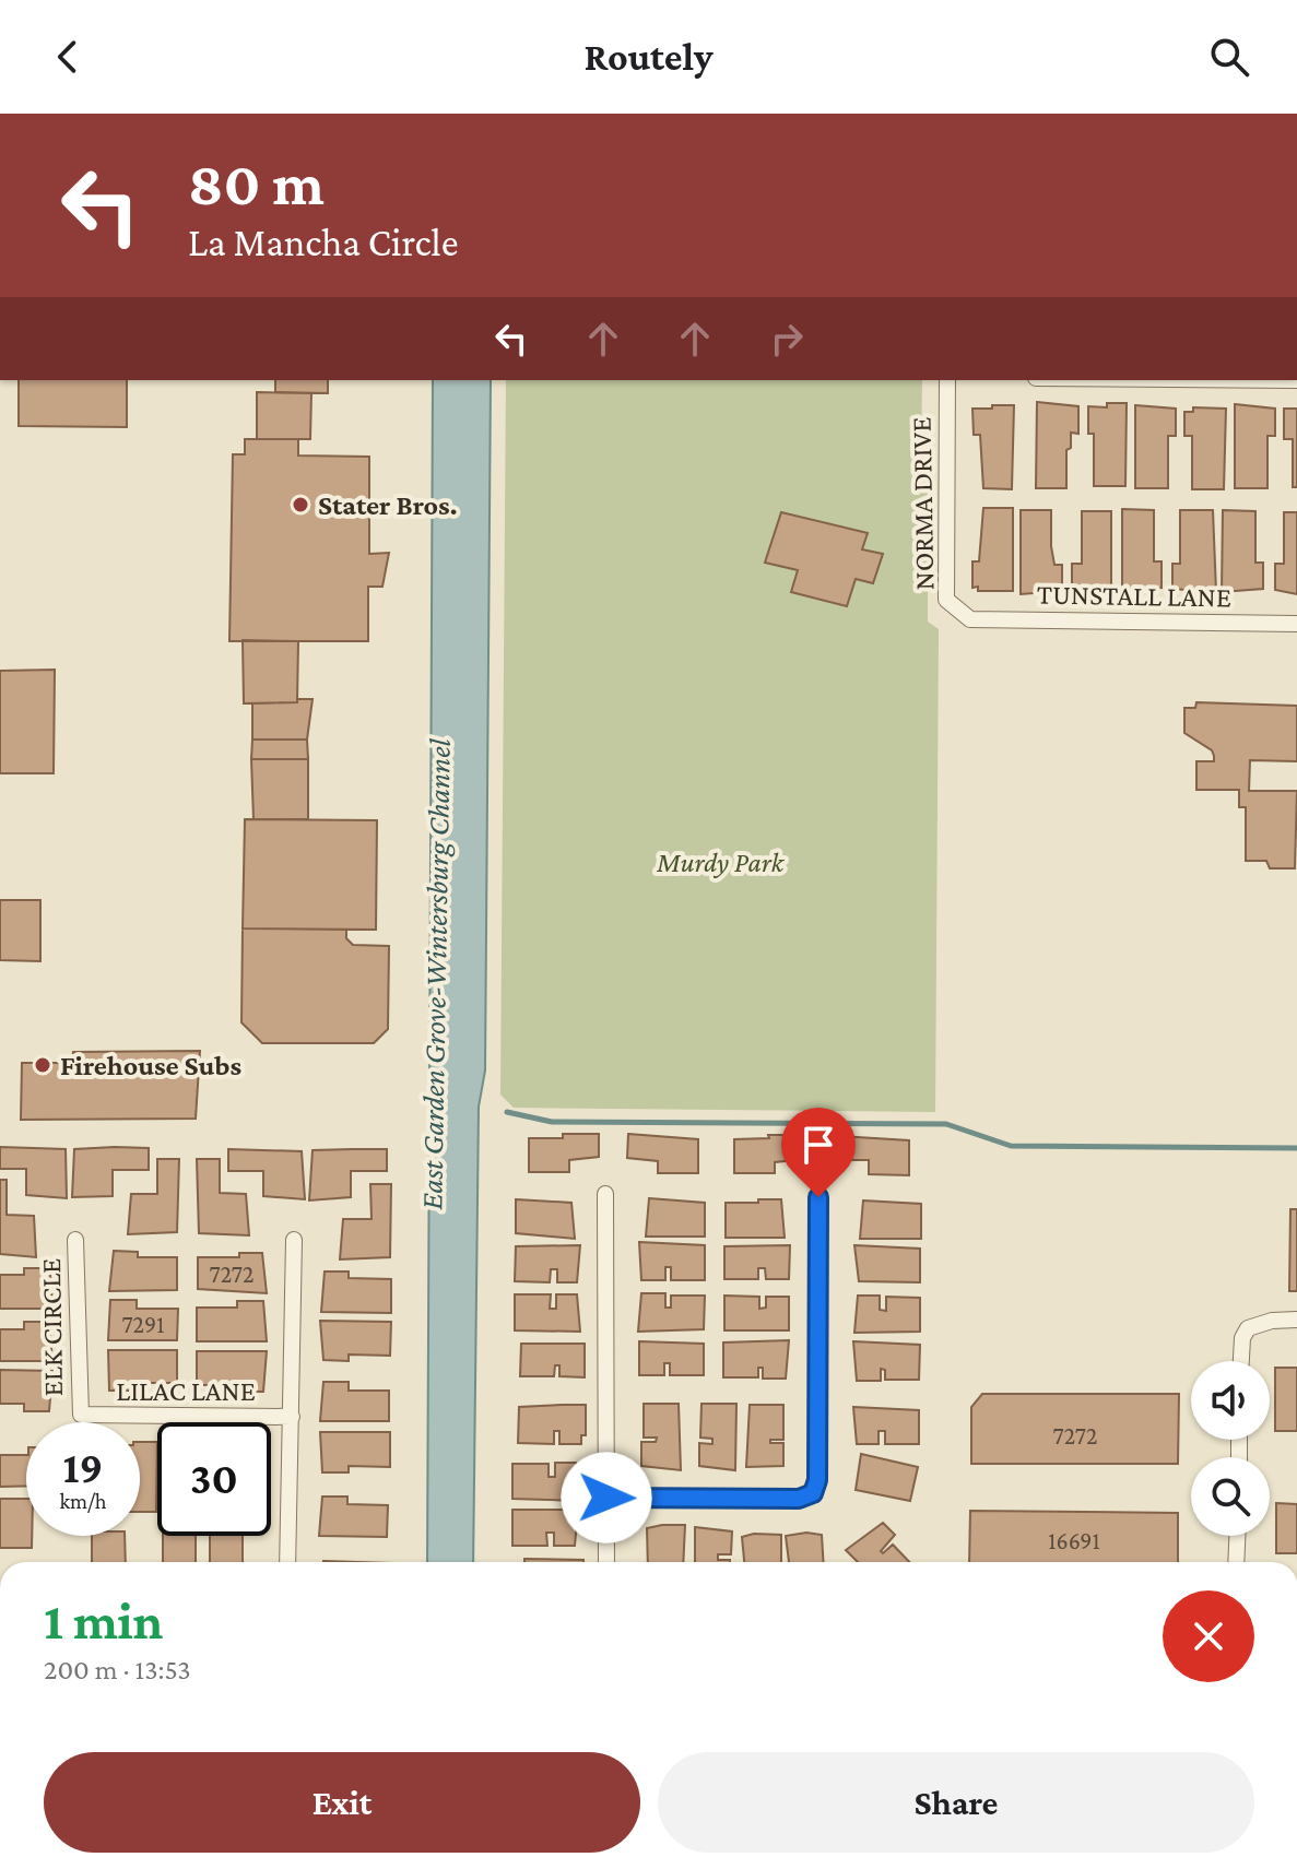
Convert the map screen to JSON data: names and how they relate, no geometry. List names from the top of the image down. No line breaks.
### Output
{"streets":{"street":["NORMA DRIVE","TUNSTALL LANE","ELK CIRCLE","LILAC LANE"]},"crossings":[["NORMA DRIVE","TUNSTALL LANE"],["ELK CIRCLE","LILAC LANE"]],"water":["East Garden Grove-Wintersburg Channel"],"parks":["Murdy Park"],"places":["Stater Bros.","Firehouse Subs"],"house_numbers":["7272","7291","7272","16691"],"page":{"header":"Routely","turn":["80 m","La Mancha Circle"],"speed":"19 km/h","limit":"30","heading":["1 min","200 m · 13:53"],"buttons":["Exit","Share"]}}
